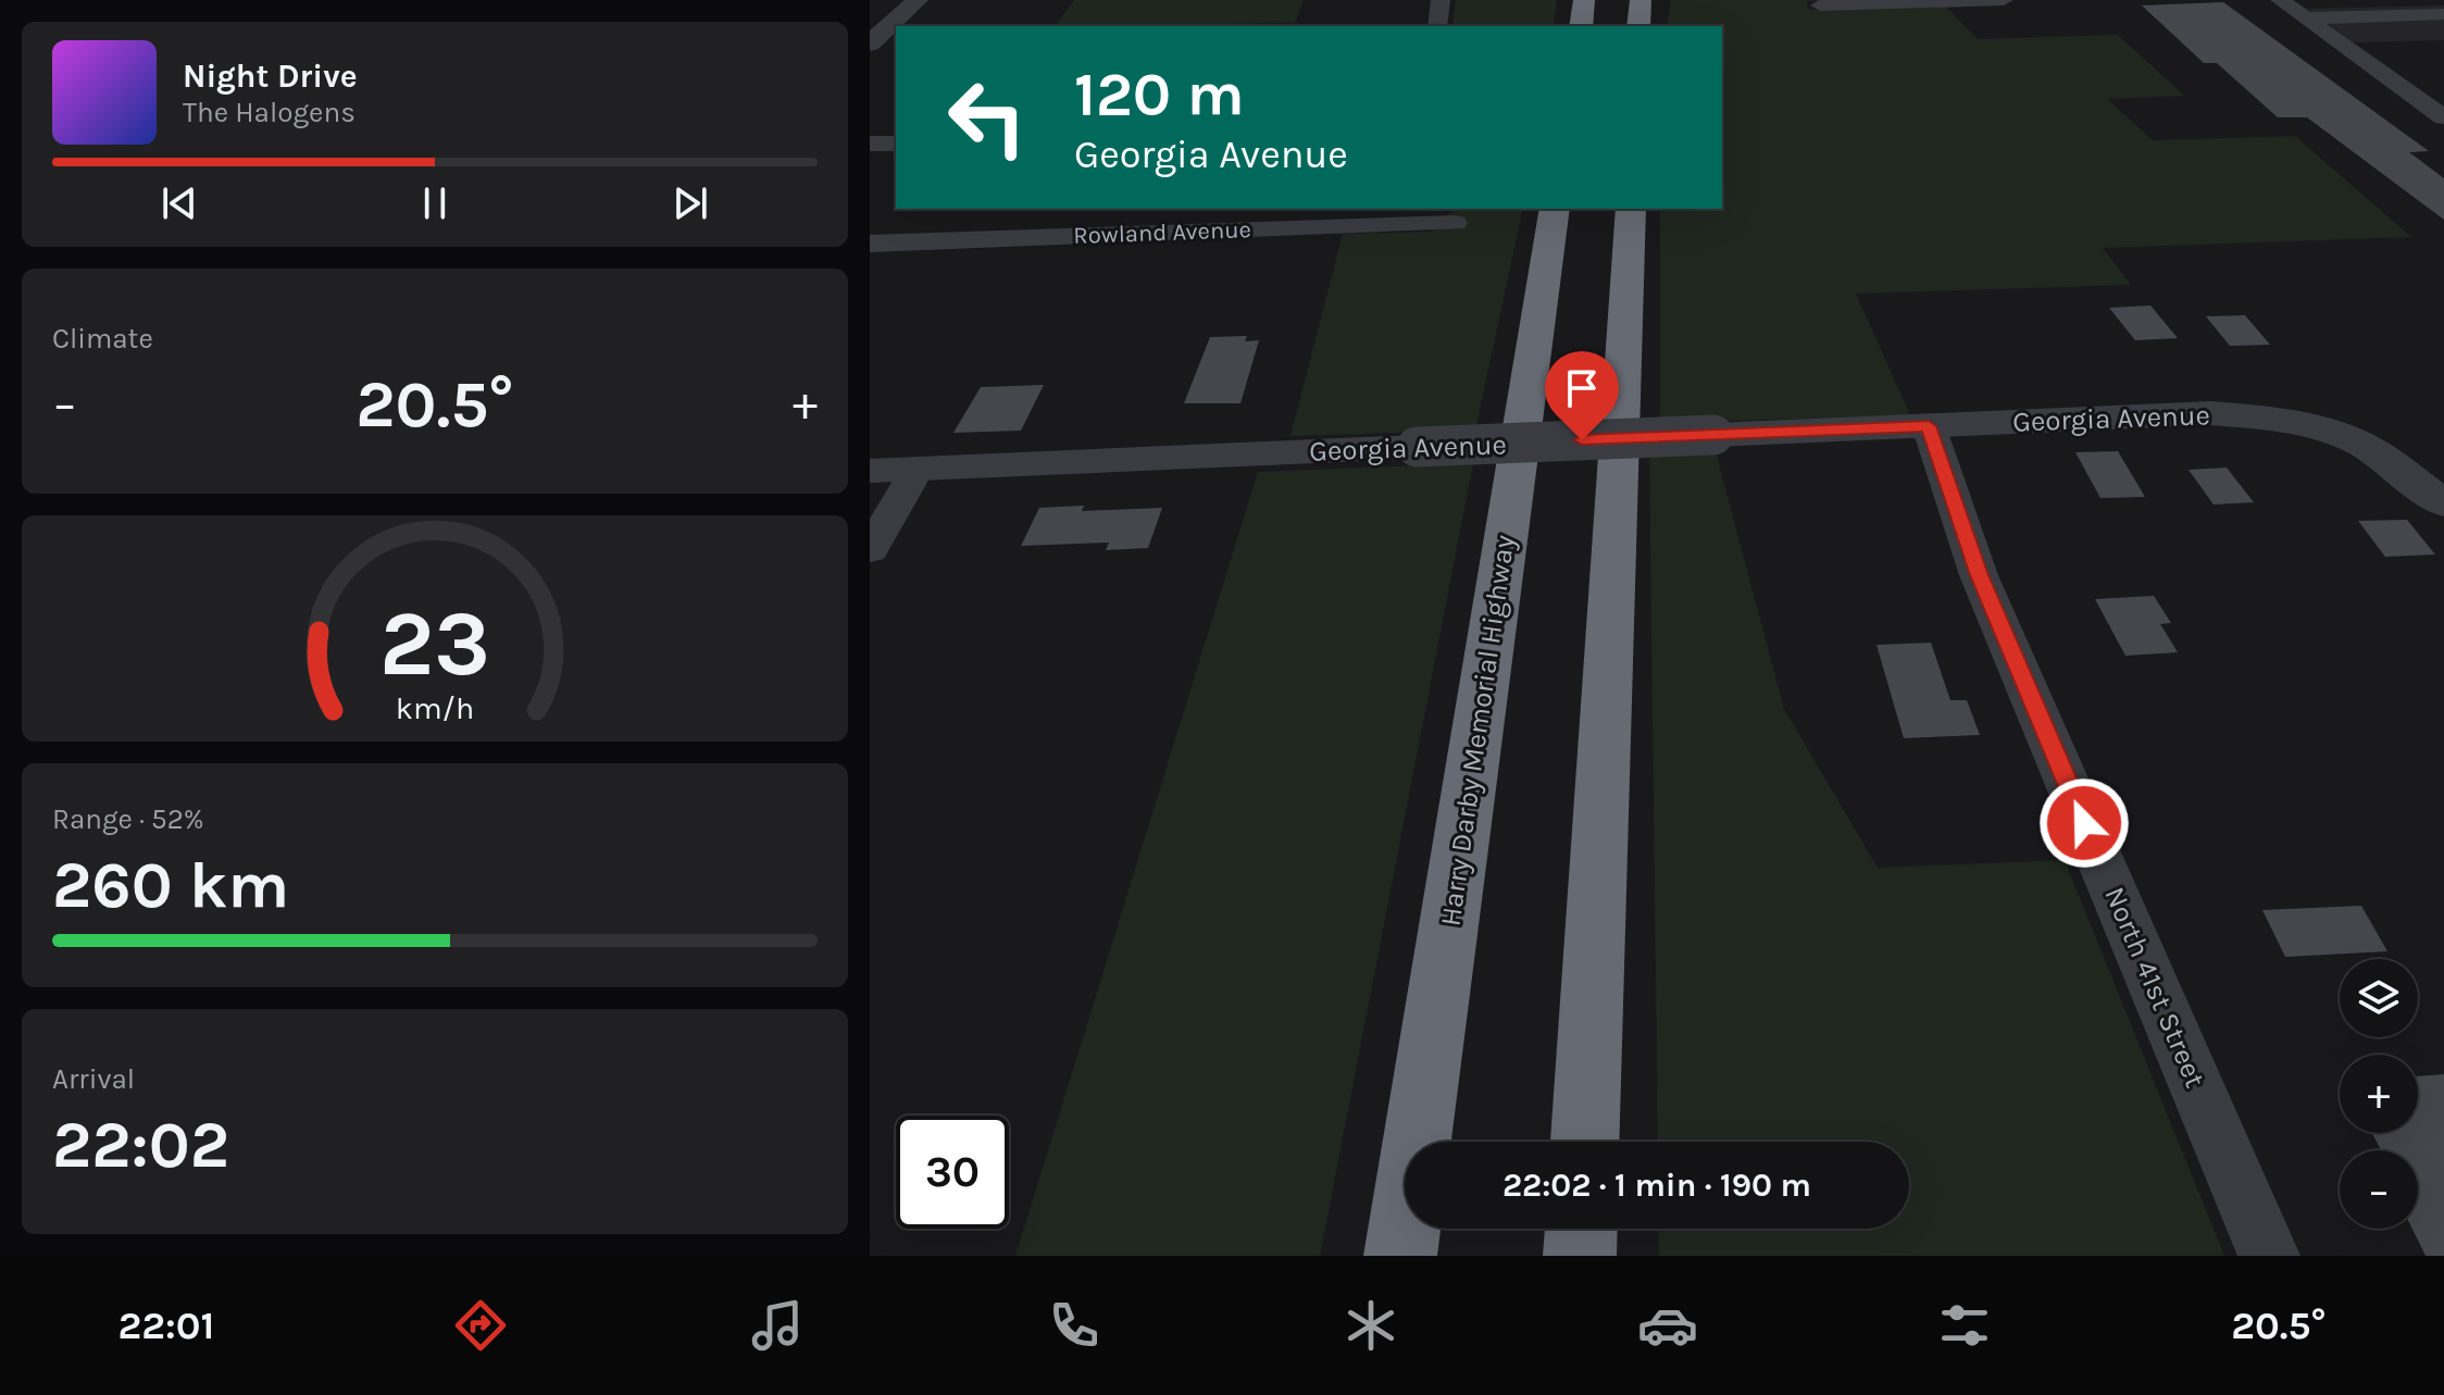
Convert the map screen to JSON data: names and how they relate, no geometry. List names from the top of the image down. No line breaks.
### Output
{"streets":{"highway":["Harry Darby Memorial Highway"],"street":["Rowland Avenue","Georgia Avenue","North 41st Street"]},"crossings":[["Georgia Avenue","North 41st Street"]],"page":{"turn":["120 m","Georgia Avenue"],"song":["Night Drive","The Halogens"],"tile":["Climate",["Range · 52%","260 km"],["Arrival","22:02"]],"heat":["−","20.5°","+"],"map_buttons":["+","−"],"limit":"30","trip":"22:02 · 1 min · 190 m","tabs":["22:01","20.5°"],"gauge":["23","km/h"]}}
